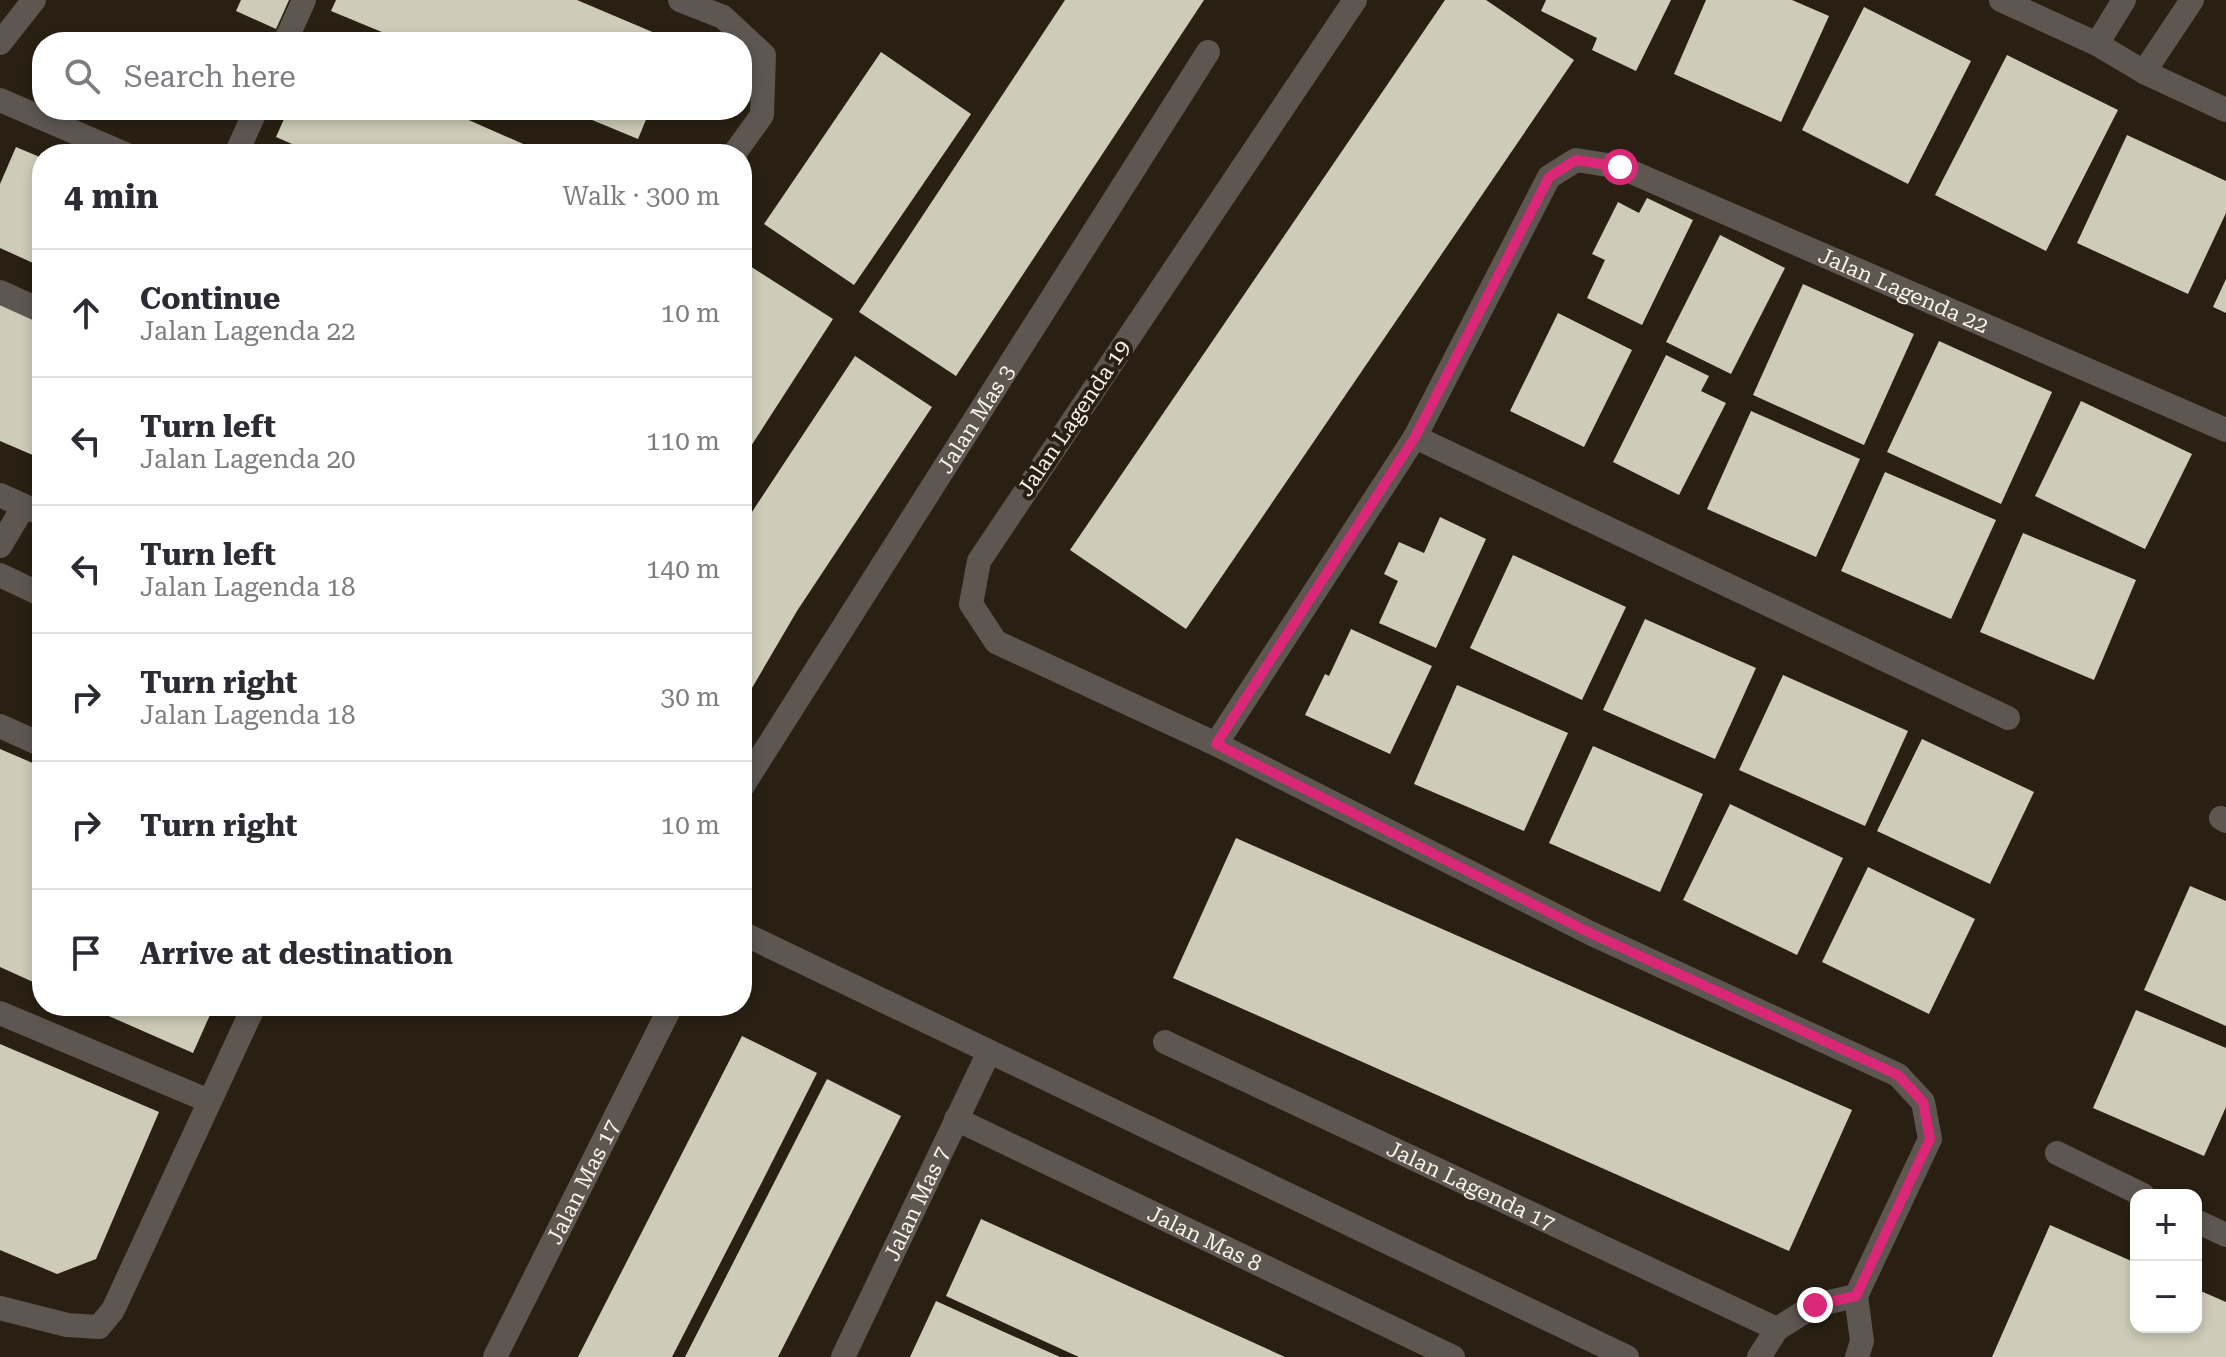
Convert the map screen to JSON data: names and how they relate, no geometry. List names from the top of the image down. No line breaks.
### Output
{"streets":{"street":["Jalan Lagenda 22","Jalan Lagenda 19","Jalan Mas 3","Jalan Mas 17","Jalan Lagenda 17","Jalan Mas 7","Jalan Mas 8"]},"crossings":[["Jalan Mas 7","Jalan Mas 8"]],"page":{"search":"Search here","heading":["4 min","Walk · 300 m"],"list":[["Continue","Jalan Lagenda 22","10 m"],["Turn left","Jalan Lagenda 20","110 m"],["Turn left","Jalan Lagenda 18","140 m"],["Turn right","Jalan Lagenda 18","30 m"],["Turn right","10 m"],"Arrive at destination"],"map_buttons":["+","−"]}}
